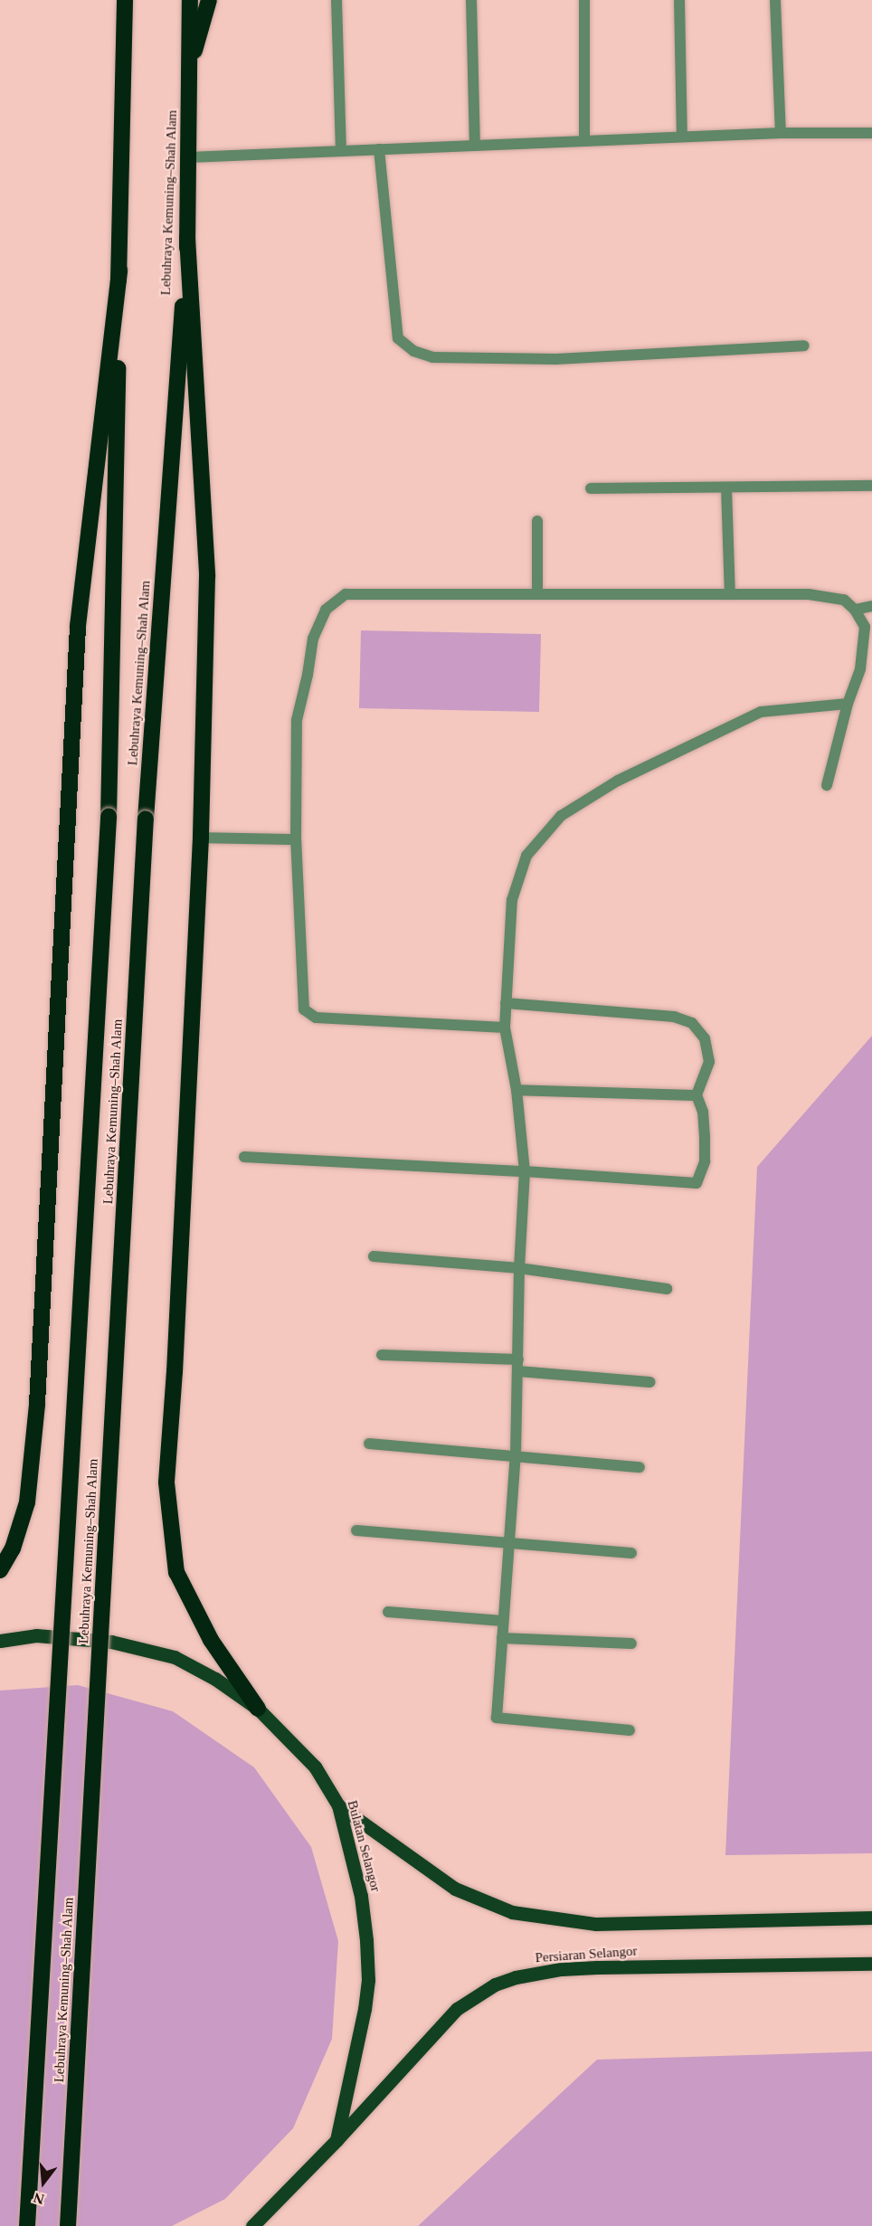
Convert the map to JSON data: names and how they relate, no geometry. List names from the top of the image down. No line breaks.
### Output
{"streets":{"highway":["Lebuhraya Kemuning–Shah Alam"],"main road":["Bulatan Selangor","Persiaran Selangor"]},"crossings":[["Bulatan Selangor","Persiaran Selangor"]],"north":"bottom"}
